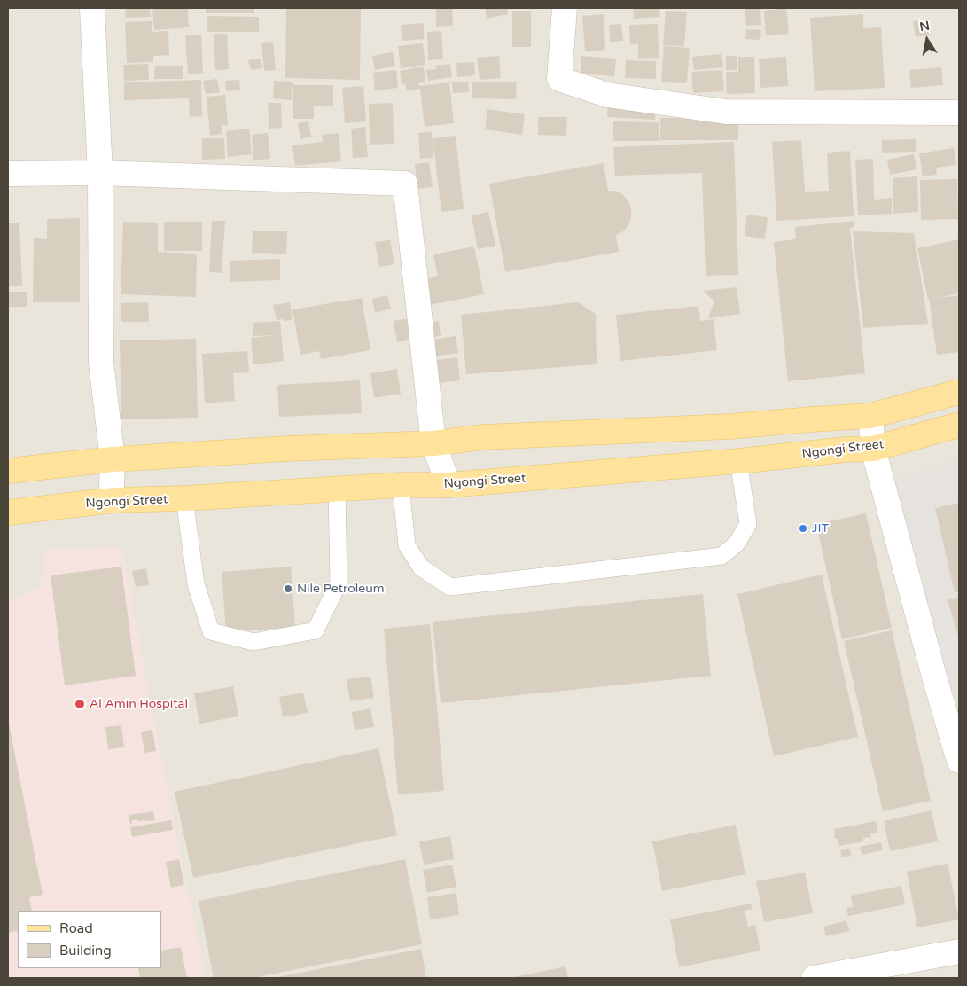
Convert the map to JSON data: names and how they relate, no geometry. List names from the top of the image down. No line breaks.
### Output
{"streets":{"main road":["Ngongi Street"]},"places":["JIT","Nile Petroleum","Al Amin Hospital"],"legend":["Road","Building"],"north":"top"}
